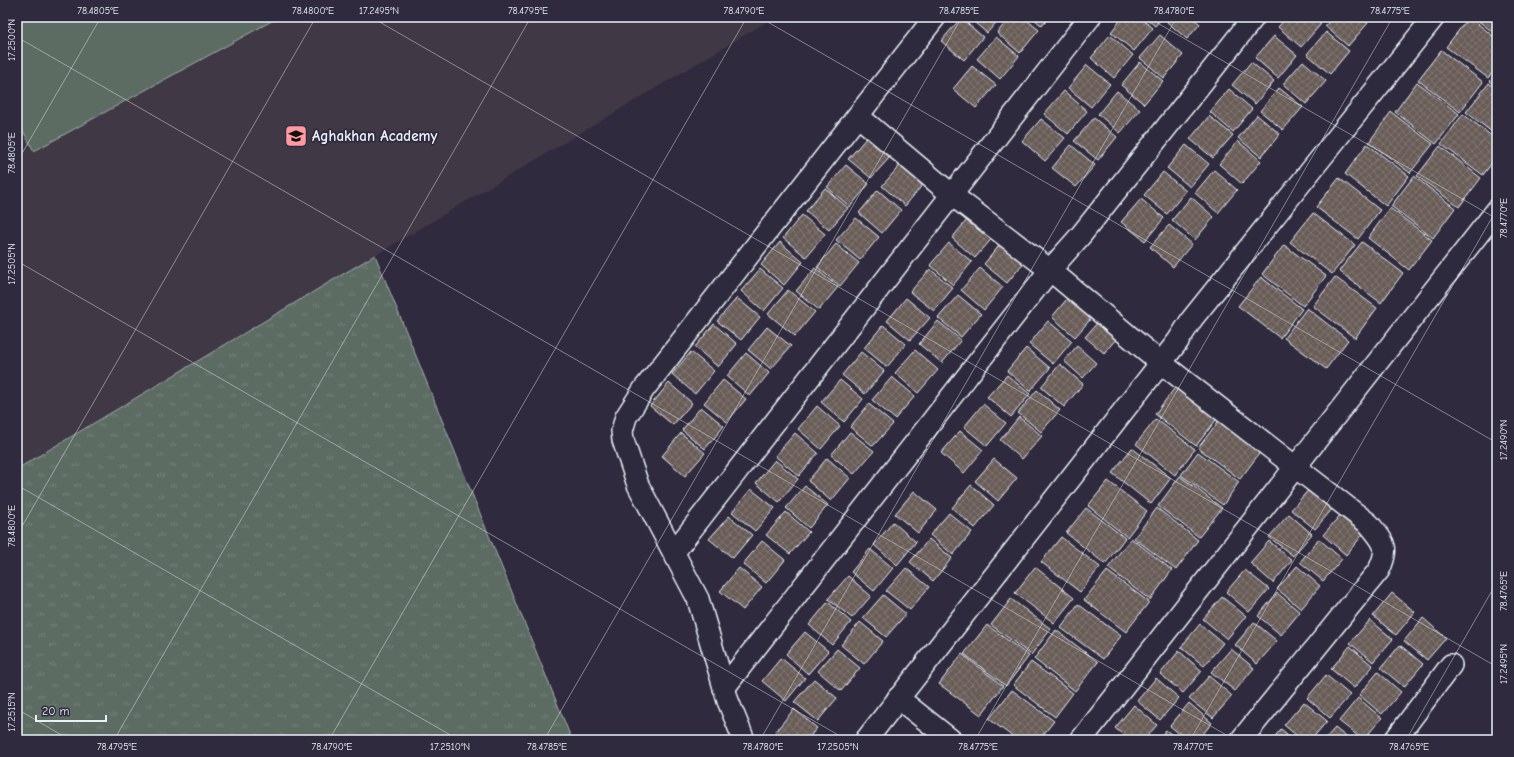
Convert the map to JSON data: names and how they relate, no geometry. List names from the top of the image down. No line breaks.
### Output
{"places":{"school or university":["Aghakhan Academy"]},"scale_bar":"20 m","coordinates":["78.4805°E","78.4800°E","17.2495°N","78.4795°E","78.4790°E","78.4785°E","78.4780°E","78.4775°E","17.2500°N","78.4770°E","17.2505°N","17.2490°N","78.4765°E","17.2515°N","17.2510°N"]}
